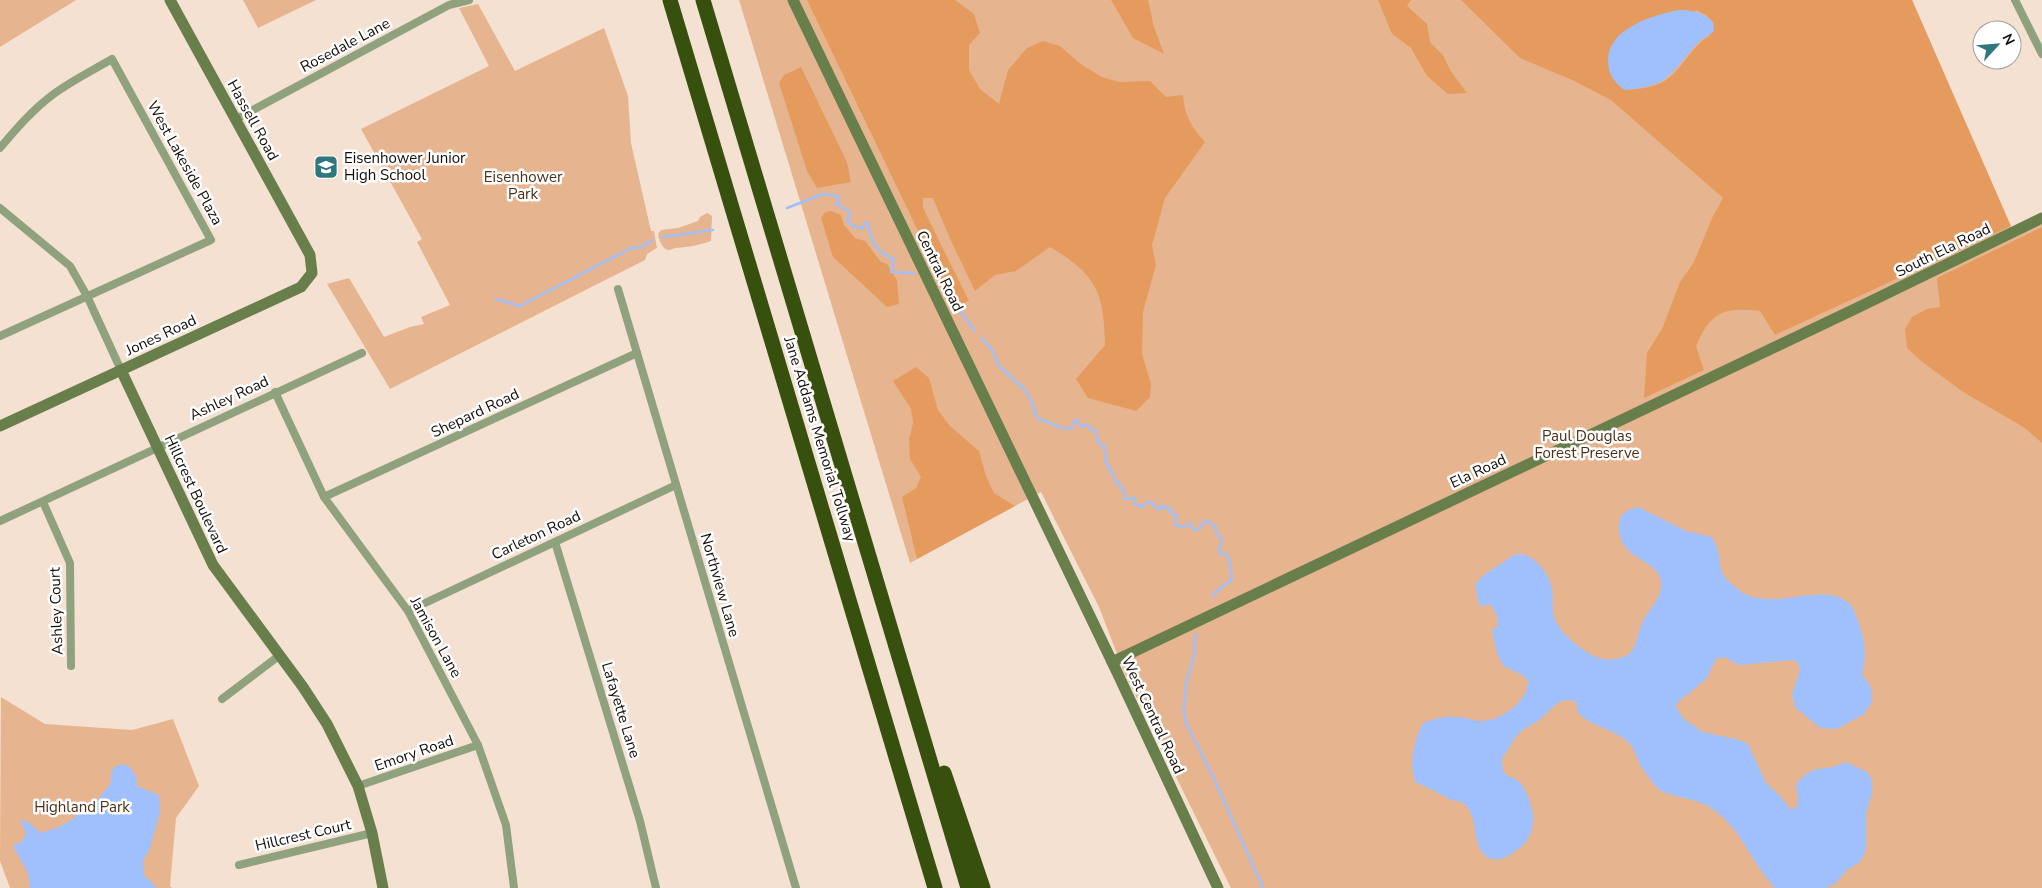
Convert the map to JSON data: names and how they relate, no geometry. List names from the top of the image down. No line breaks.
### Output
{"streets":{"highway":["Jane Addams Memorial Tollway"],"street":["Rosedale Lane","Hassell Road","West Lakeside Plaza","South Ela Road","Central Road","Jones Road","Ashley Road","Shepard Road","Ela Road","Hillcrest Boulevard","Carleton Road","Northview Lane","Ashley Court","Jamison Lane","Lafayette Lane","West Central Road","Emory Road","Hillcrest Court"]},"crossings":[["Rosedale Lane","Hassell Road"],["Hassell Road","Jones Road"],["West Lakeside Plaza","Hillcrest Boulevard"],["South Ela Road","Ela Road"],["Central Road","West Central Road"],["Jones Road","Hillcrest Boulevard"],["Ashley Road","Hillcrest Boulevard"],["Ashley Road","Ashley Court"],["Ashley Road","Jamison Lane"],["Shepard Road","Northview Lane"],["Shepard Road","Jamison Lane"],["Ela Road","West Central Road"],["Hillcrest Boulevard","Emory Road"],["Hillcrest Boulevard","Hillcrest Court"],["Carleton Road","Northview Lane"],["Carleton Road","Jamison Lane"],["Carleton Road","Lafayette Lane"],["Jamison Lane","Emory Road"]],"parks":["Eisenhower Park","Paul Douglas Forest Preserve","Highland Park"],"places":{"school or university":["Eisenhower Junior High School"]},"north":"top right"}
